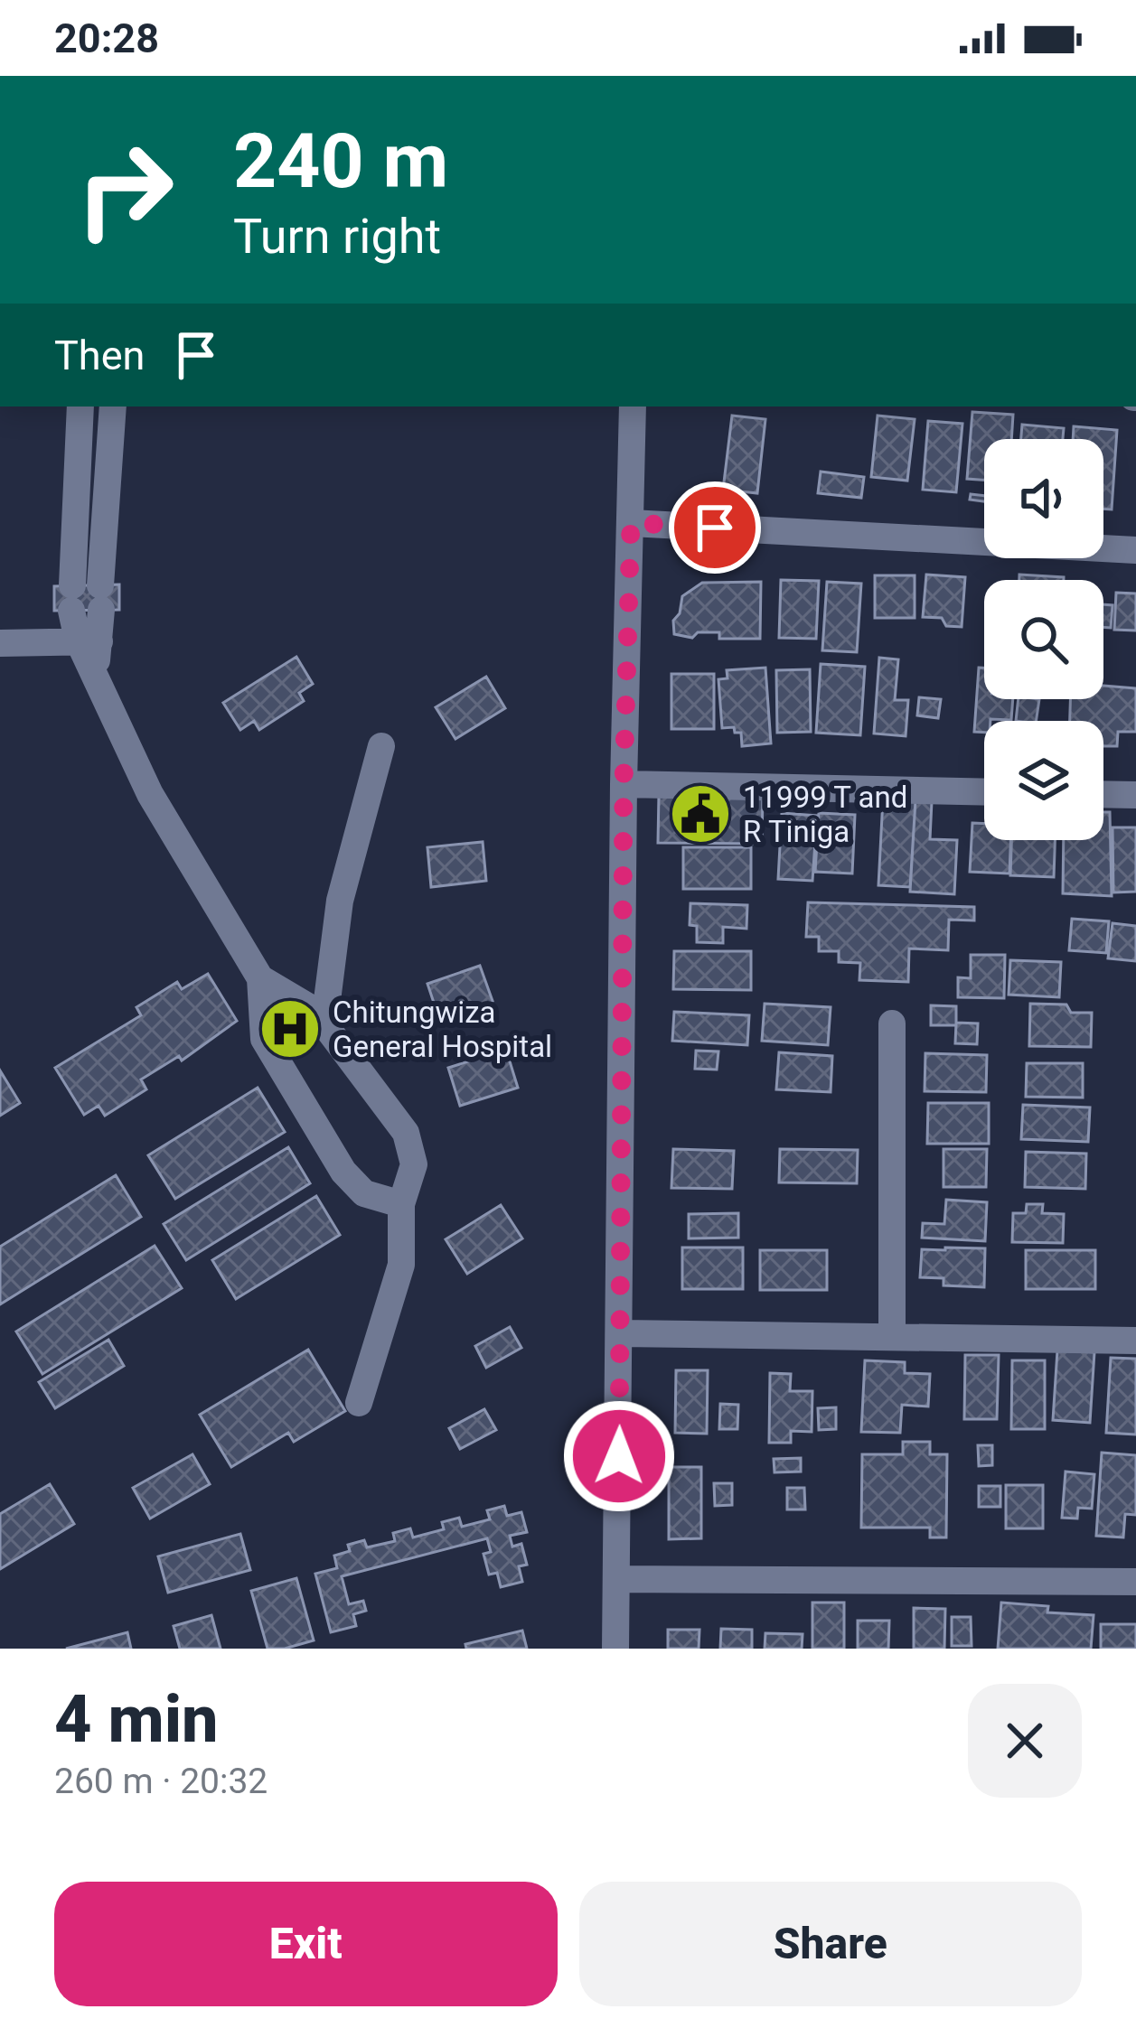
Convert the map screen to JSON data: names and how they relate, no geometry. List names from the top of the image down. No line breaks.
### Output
{"places":{"public building":["11999 T and R Tiniga"],"hospital":["Chitungwiza General Hospital"]},"page":{"status":"20:28","turn":["240 m","Turn right"],"then":"Then","heading":["4 min","260 m · 20:32"],"buttons":["Exit","Share"]}}
